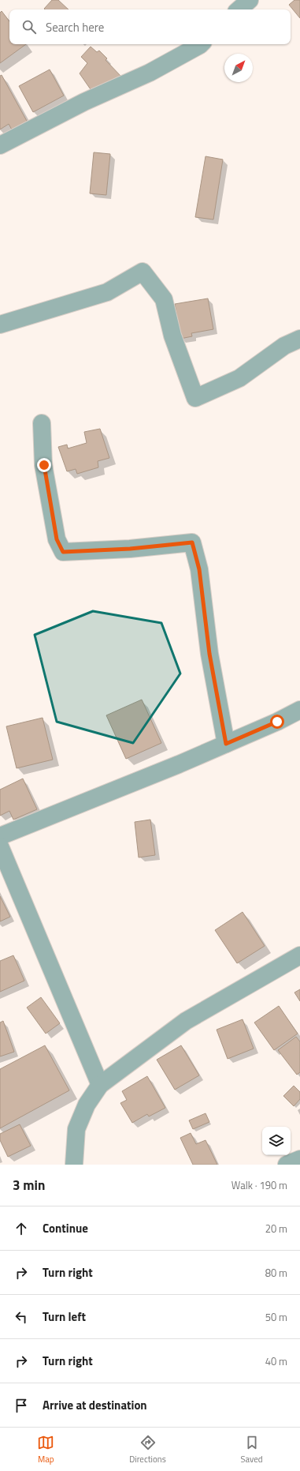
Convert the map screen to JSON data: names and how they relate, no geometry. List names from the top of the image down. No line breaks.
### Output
{"north":"top right","page":{"search":"Search here","heading":["3 min","Walk · 190 m"],"list":[["Continue","20 m"],["Turn right","80 m"],["Turn left","50 m"],["Turn right","40 m"],"Arrive at destination"],"nav":["Map","Directions","Saved"]}}
